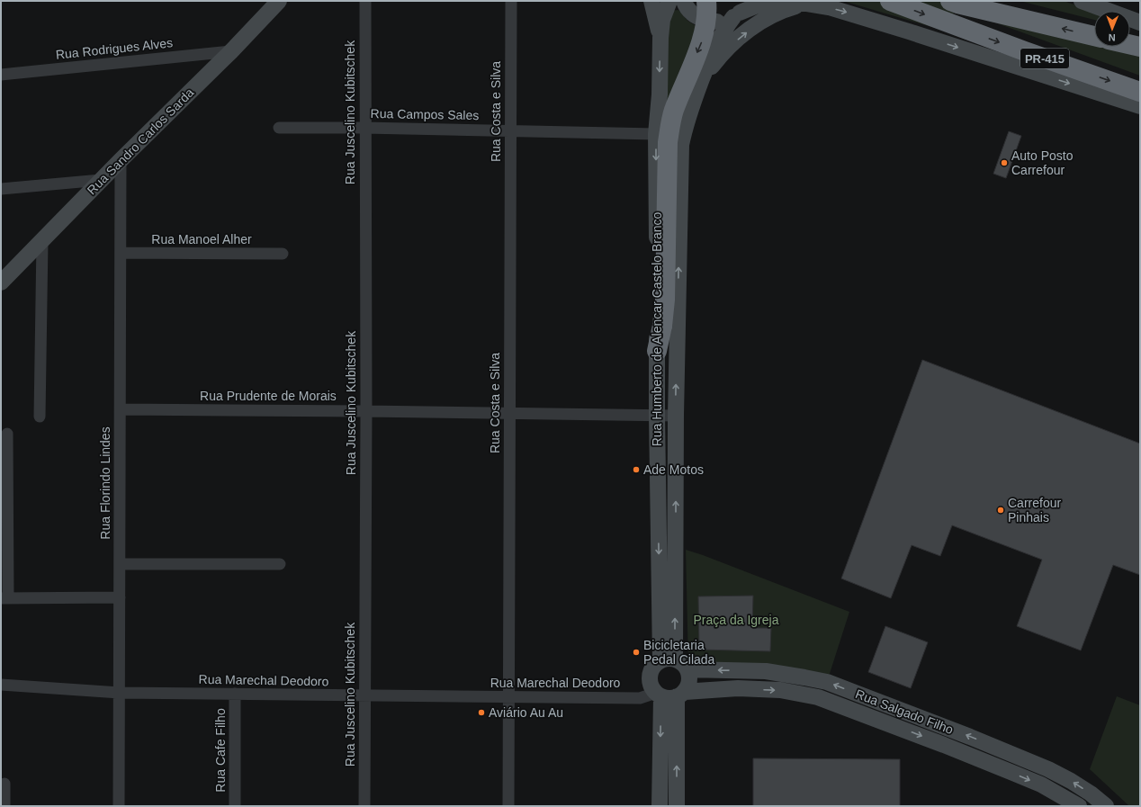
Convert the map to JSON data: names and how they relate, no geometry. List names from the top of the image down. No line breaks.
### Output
{"streets":{"highway":["PR-415"],"main road":["Rua Sandro Carlos Sarda","Rua Humberto de Alencar Castelo Branco","Rua Salgado Filho"],"street":["Rua Rodrigues Alves","Rua Costa e Silva","Rua Juscelino Kubitschek","Rua Campos Sales","Rua Manoel Alher","Rua Prudente de Morais","Rua Florindo Lindes","Rua Marechal Deodoro","Rua Cafe Filho"]},"crossings":[["Rua Rodrigues Alves","Rua Sandro Carlos Sarda"],["Rua Costa e Silva","Rua Campos Sales"],["Rua Costa e Silva","Rua Prudente de Morais"],["Rua Costa e Silva","Rua Marechal Deodoro"],["Rua Juscelino Kubitschek","Rua Campos Sales"],["Rua Juscelino Kubitschek","Rua Prudente de Morais"],["Rua Juscelino Kubitschek","Rua Marechal Deodoro"],["Rua Campos Sales","Rua Humberto de Alencar Castelo Branco"],["Rua Sandro Carlos Sarda","Rua Florindo Lindes"],["Rua Manoel Alher","Rua Florindo Lindes"],["Rua Humberto de Alencar Castelo Branco","Rua Prudente de Morais"],["Rua Humberto de Alencar Castelo Branco","Rua Marechal Deodoro"],["Rua Humberto de Alencar Castelo Branco","Rua Salgado Filho"],["Rua Prudente de Morais","Rua Florindo Lindes"],["Rua Florindo Lindes","Rua Marechal Deodoro"],["Rua Marechal Deodoro","Rua Salgado Filho"],["Rua Marechal Deodoro","Rua Cafe Filho"]],"parks":["Praça da Igreja"],"places":["Auto Posto Carrefour","Ade Motos","Carrefour Pinhais","Bicicletaria Pedal Cilada","Aviário Au Au"],"north":"bottom"}
